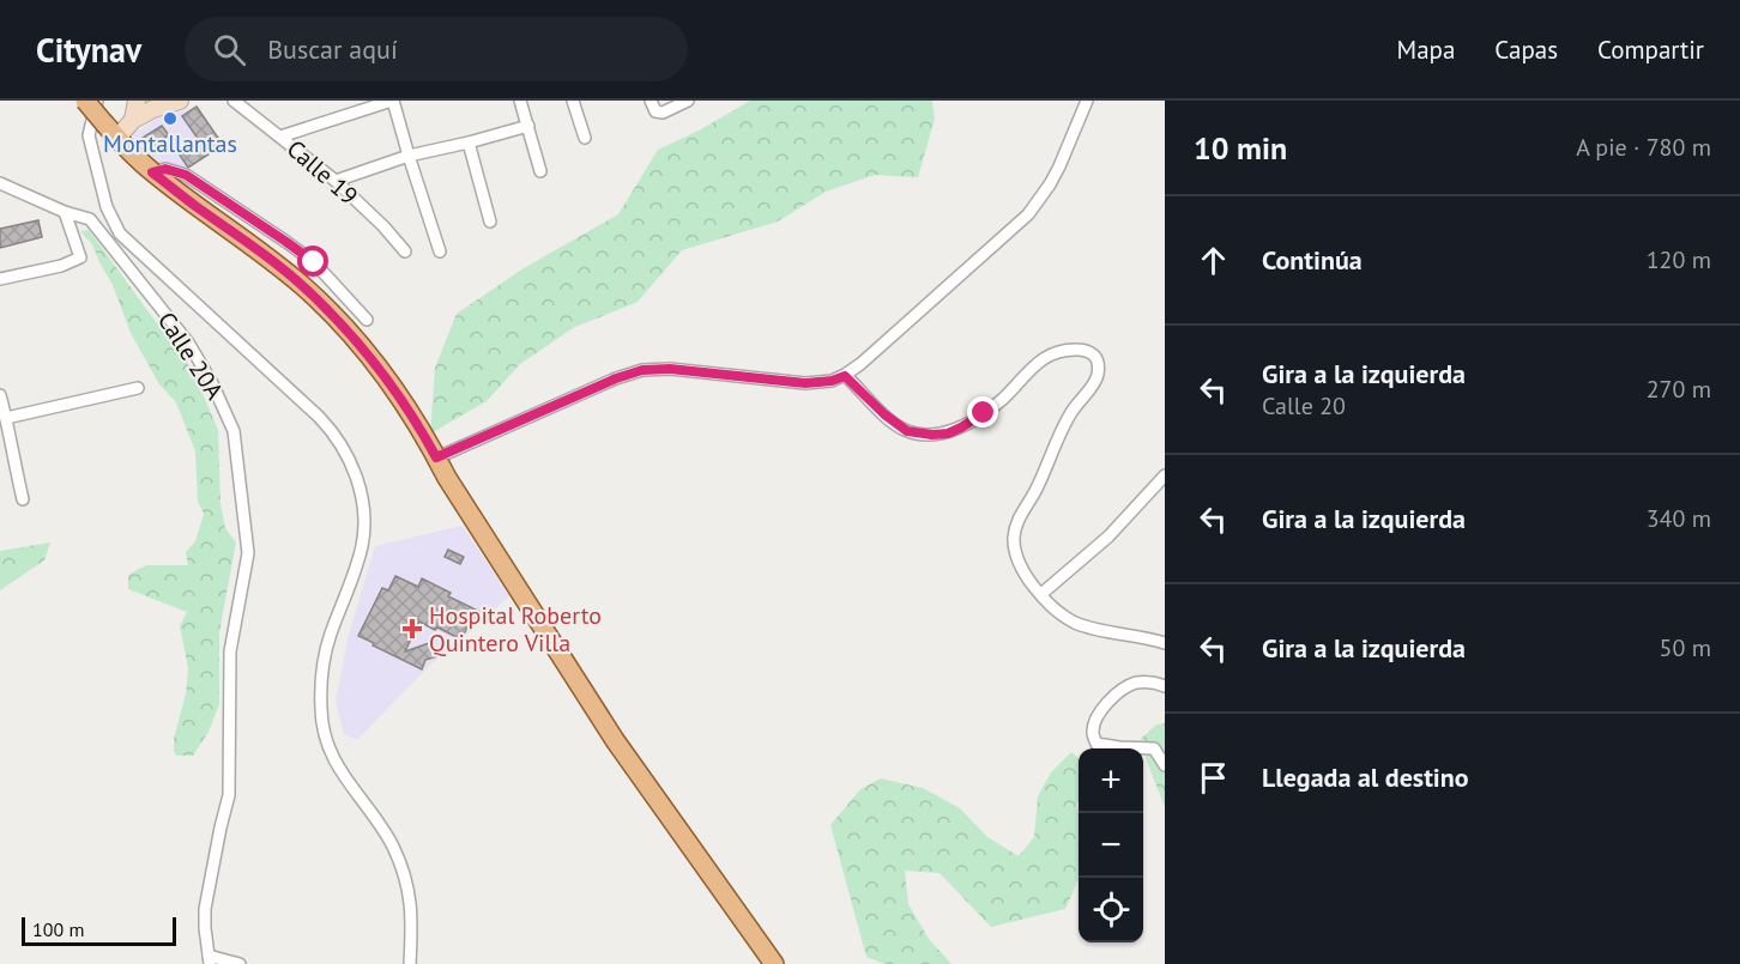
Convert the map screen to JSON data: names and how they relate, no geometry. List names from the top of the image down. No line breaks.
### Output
{"streets":{"street":["Calle 19","Calle 20A"]},"places":{"other":["Montallantas"],"health":["Hospital Roberto Quintero Villa"]},"scale_bar":"100 m","page":{"header":"Citynav","search":"Buscar aquí","nav":["Mapa","Capas","Compartir"],"heading":["10 min","A pie · 780 m"],"list":[["Continúa","120 m"],["Gira a la izquierda","Calle 20","270 m"],["Gira a la izquierda","340 m"],["Gira a la izquierda","50 m"],"Llegada al destino"],"map_buttons":["+","−"],"scale":"100 m"}}
